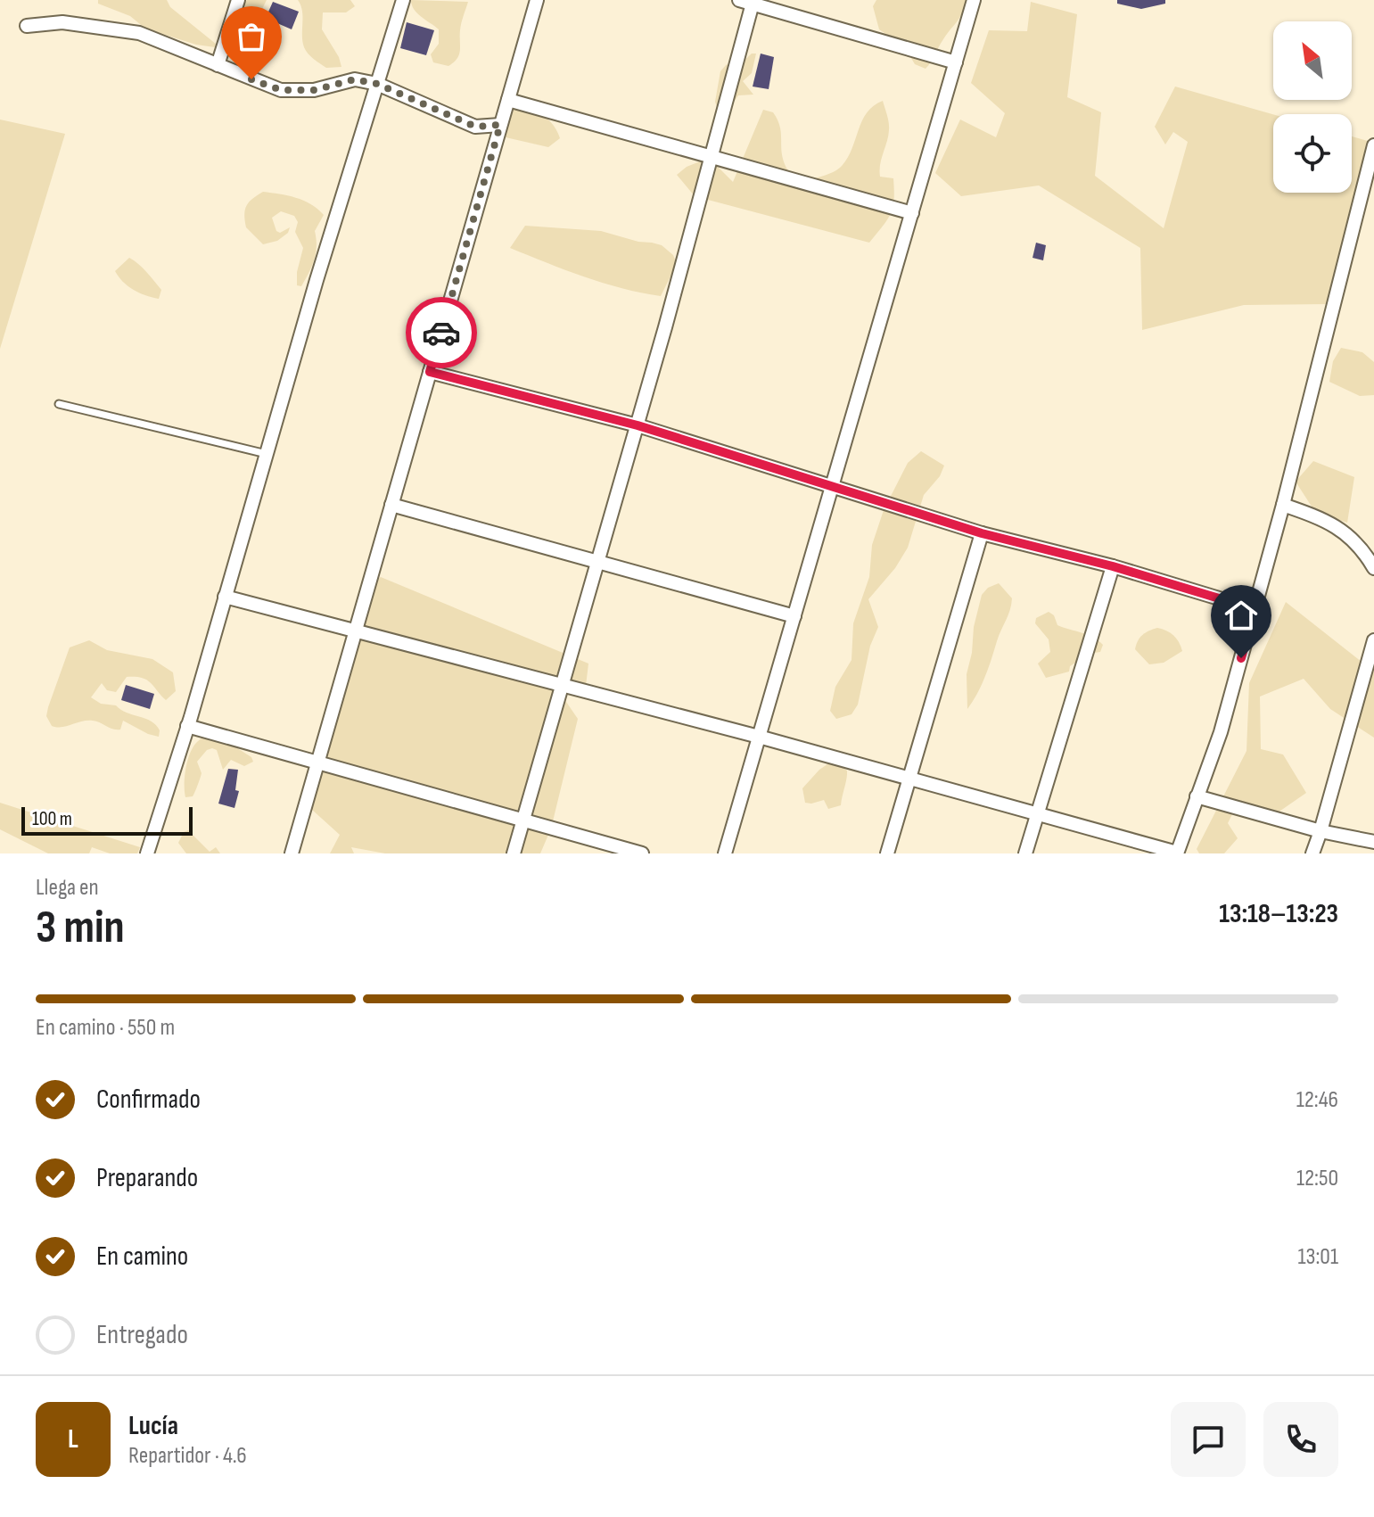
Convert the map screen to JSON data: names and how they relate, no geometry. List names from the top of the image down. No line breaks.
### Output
{"scale_bar":"100 m","north":"top left","page":{"scale":"100 m","heading":["3 min","Llega en","13:18–13:23"],"panel":["Lucía","Repartidor · 4.6"],"bar":"En camino · 550 m","list":[["Confirmado","12:46"],["Preparando","12:50"],["En camino","13:01"],"Entregado"],"round":"L"}}
